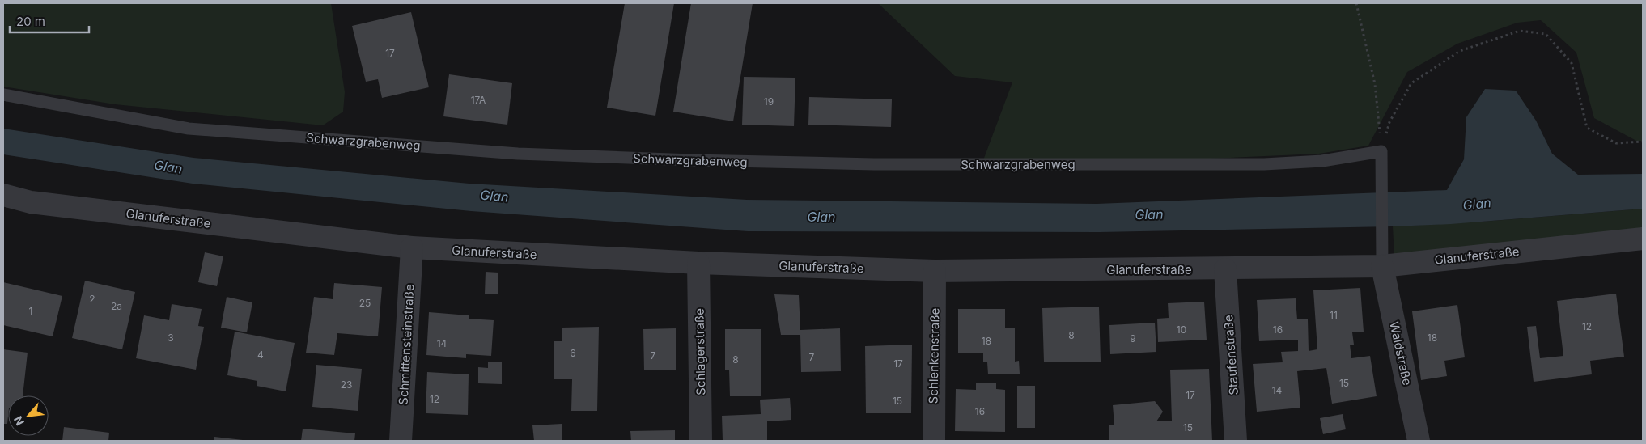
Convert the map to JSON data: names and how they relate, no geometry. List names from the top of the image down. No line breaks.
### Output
{"streets":{"street":["Glanuferstraße","Schmittensteinstraße","Schlagerstraße","Waldstraße","Staufenstraße","Schlenkenstraße"],"lane":["Schwarzgrabenweg"]},"crossings":[["Glanuferstraße","Schmittensteinstraße"],["Glanuferstraße","Schlagerstraße"],["Glanuferstraße","Waldstraße"],["Glanuferstraße","Staufenstraße"],["Glanuferstraße","Schlenkenstraße"]],"water":["Glan"],"house_numbers":["17","17A","19","2","25","2a","1","11","12","10","16","8","3","18","9","18","14","6","4","7","7","8","17","15","23","14","17","12","15","16","15"],"scale_bar":"20 m","north":"bottom left"}
